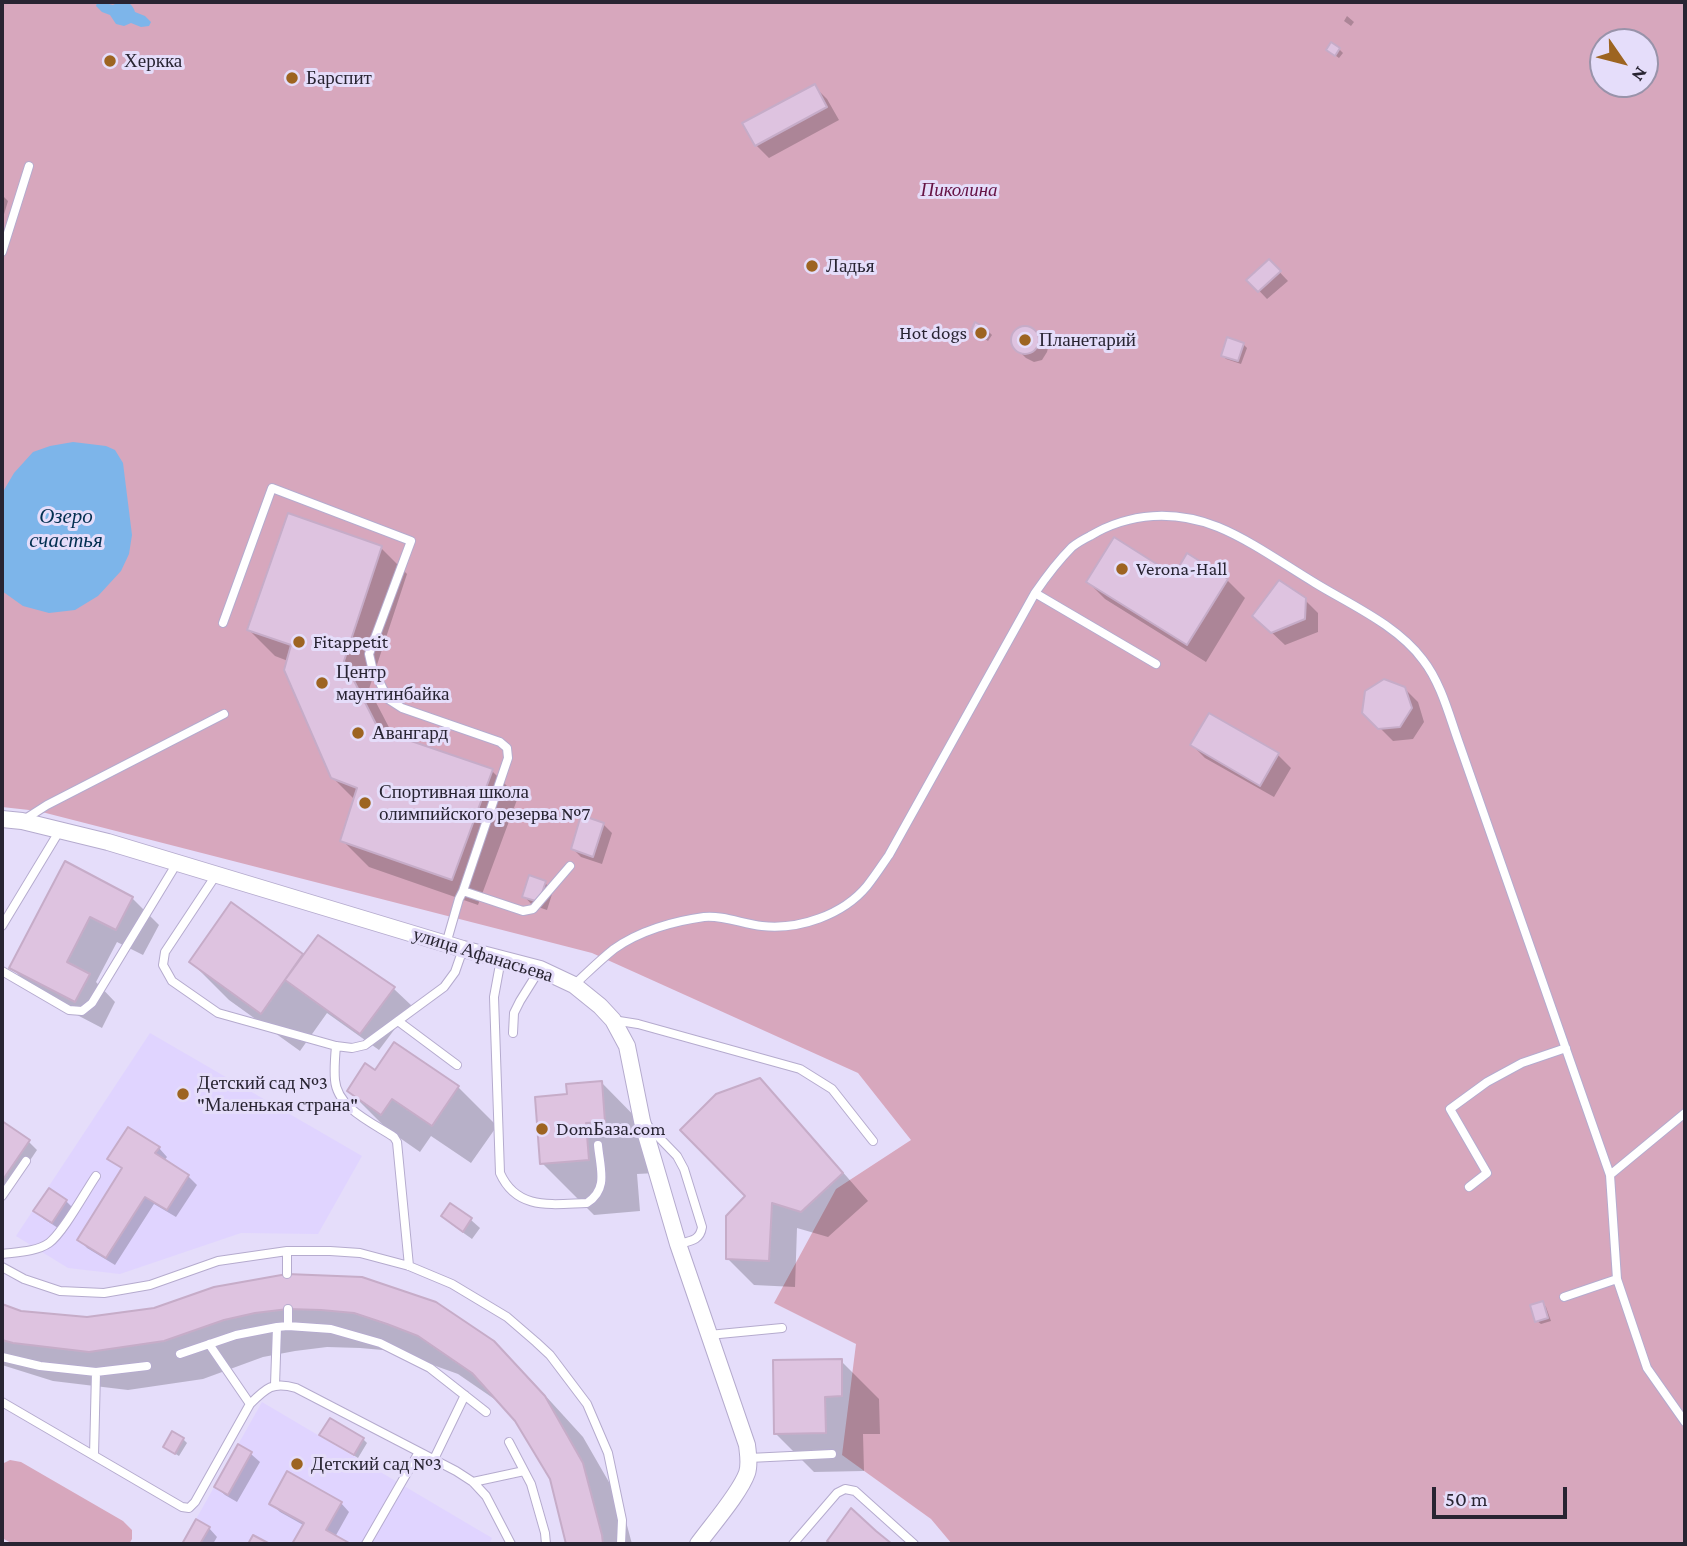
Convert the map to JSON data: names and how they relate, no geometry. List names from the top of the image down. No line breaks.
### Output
{"streets":{"street":["улица Афанасьева"]},"water":["Озеро счастья"],"parks":["Пиколина"],"places":["Херкка","Барспит","Ладья","Hot dogs","Планетарий","Verona-Hall","Fitappetit","Центр маунтинбайка","Авангард","Спортивная школа олимпийского резерва №7","Детский сад №3 \"Маленькая страна\"","DomБаза.com","Детский сад №3"],"scale_bar":"50 m","north":"bottom right"}
